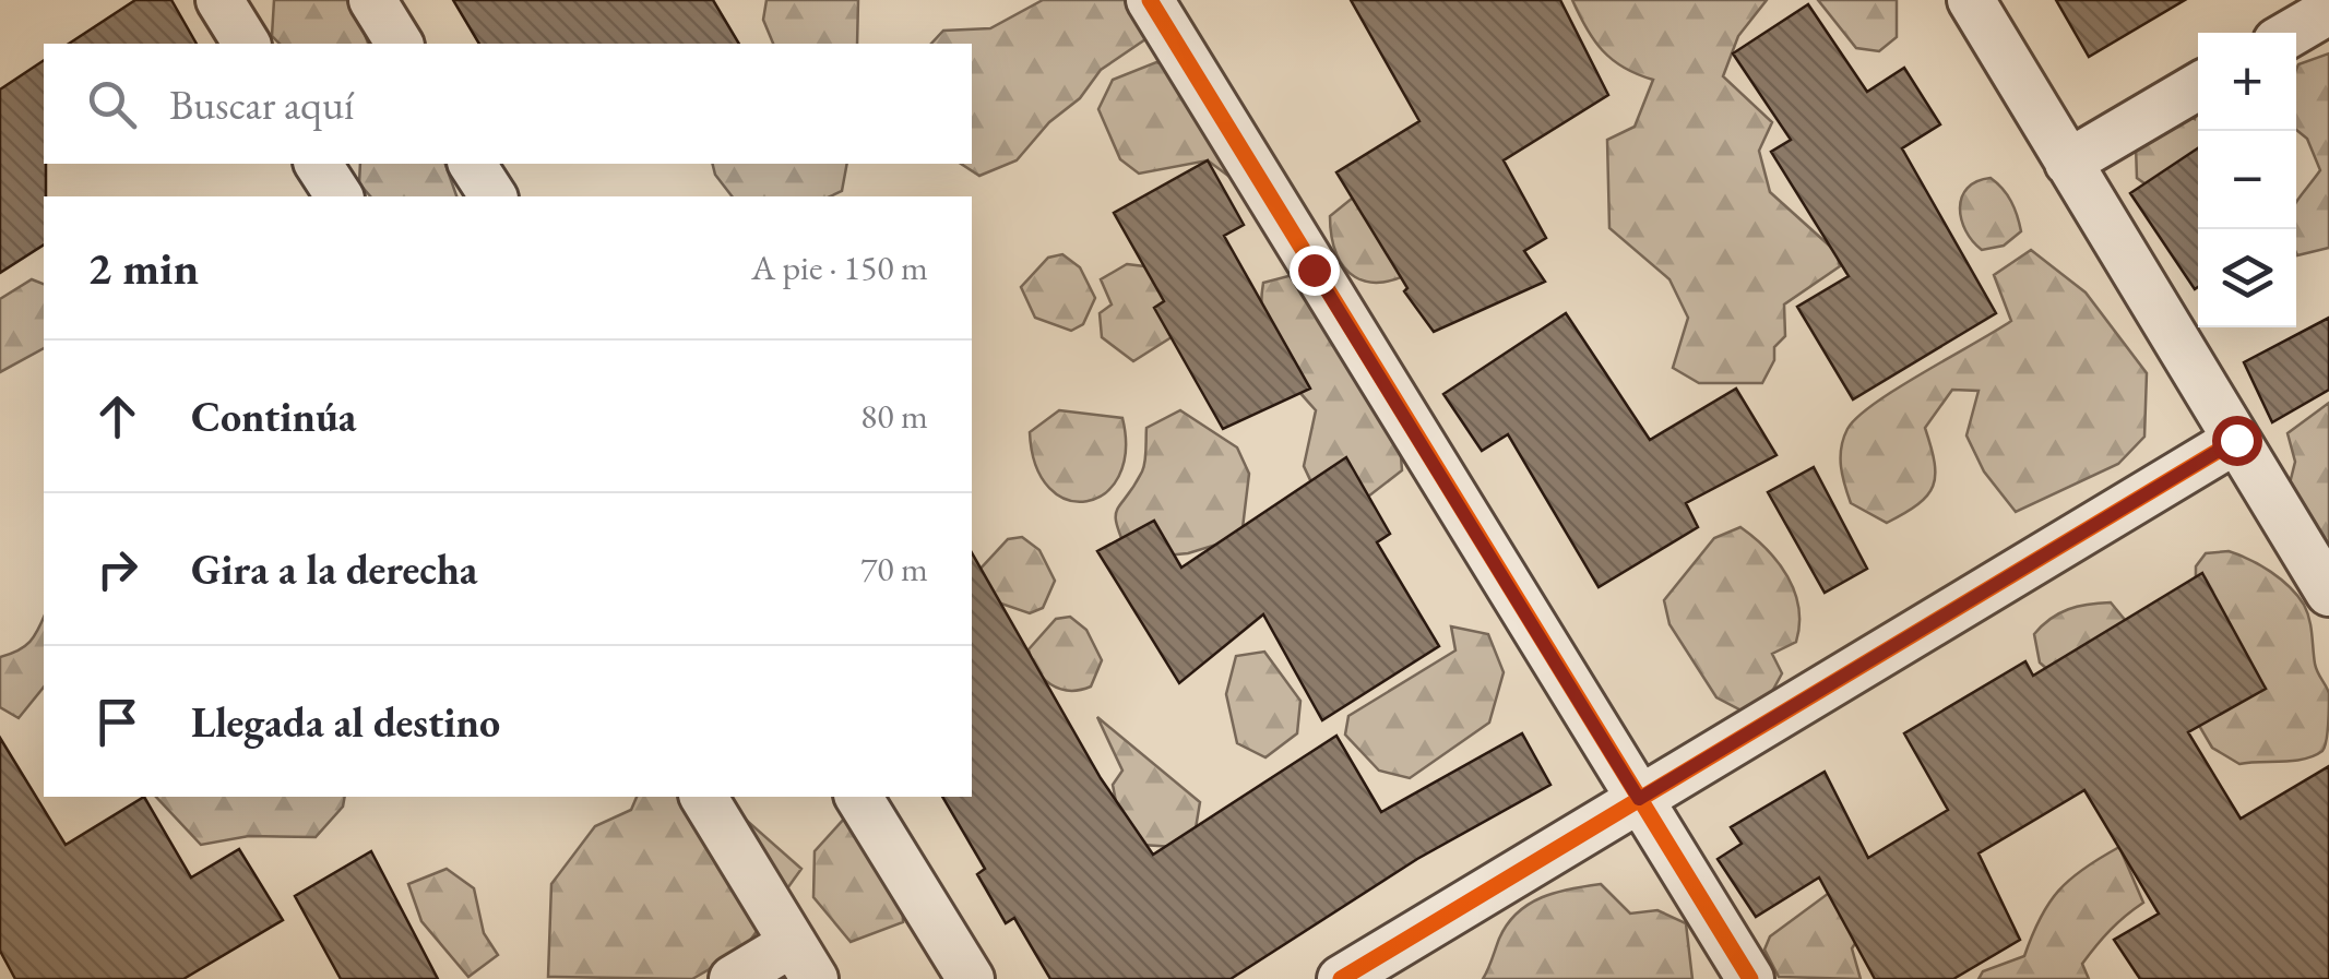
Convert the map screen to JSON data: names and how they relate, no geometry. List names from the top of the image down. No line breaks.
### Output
{"page":{"map_buttons":["+","−"],"search":"Buscar aquí","heading":["2 min","A pie · 150 m"],"list":[["Continúa","80 m"],["Gira a la derecha","70 m"],"Llegada al destino"]}}
